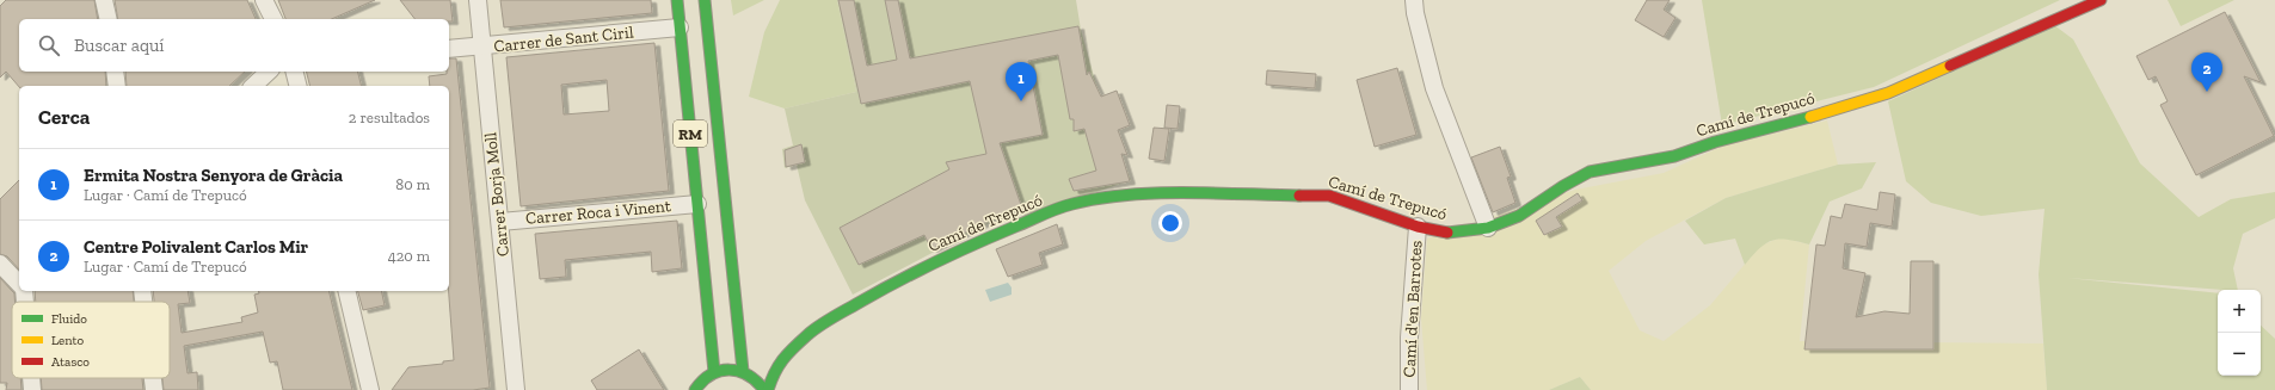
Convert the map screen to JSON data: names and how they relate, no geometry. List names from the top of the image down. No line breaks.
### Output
{"streets":{"street":["Carrer de Sant Ciril","Camí de Trepucó","RM","Carrer Borja Moll","Carrer Roca i Vinent","Camí d'en Barrotes"]},"crossings":[["Carrer de Sant Ciril","RM"],["Carrer de Sant Ciril","Carrer Borja Moll"],["Camí de Trepucó","Camí d'en Barrotes"],["RM","Carrer Roca i Vinent"],["Carrer Borja Moll","Carrer Roca i Vinent"]],"legend":["Fluido","Lento","Atasco"],"page":{"search":"Buscar aquí","pins":["2","1"],"heading":["Cerca","2 resultados"],"list":[{"mark":"1","name":"Ermita Nostra Senyora de Gràcia","note":"Lugar · Camí de Trepucó","value":"80 m"},{"mark":"2","name":"Centre Polivalent Carlos Mir","note":"Lugar · Camí de Trepucó","value":"420 m"}],"map_buttons":["+","−"]}}
